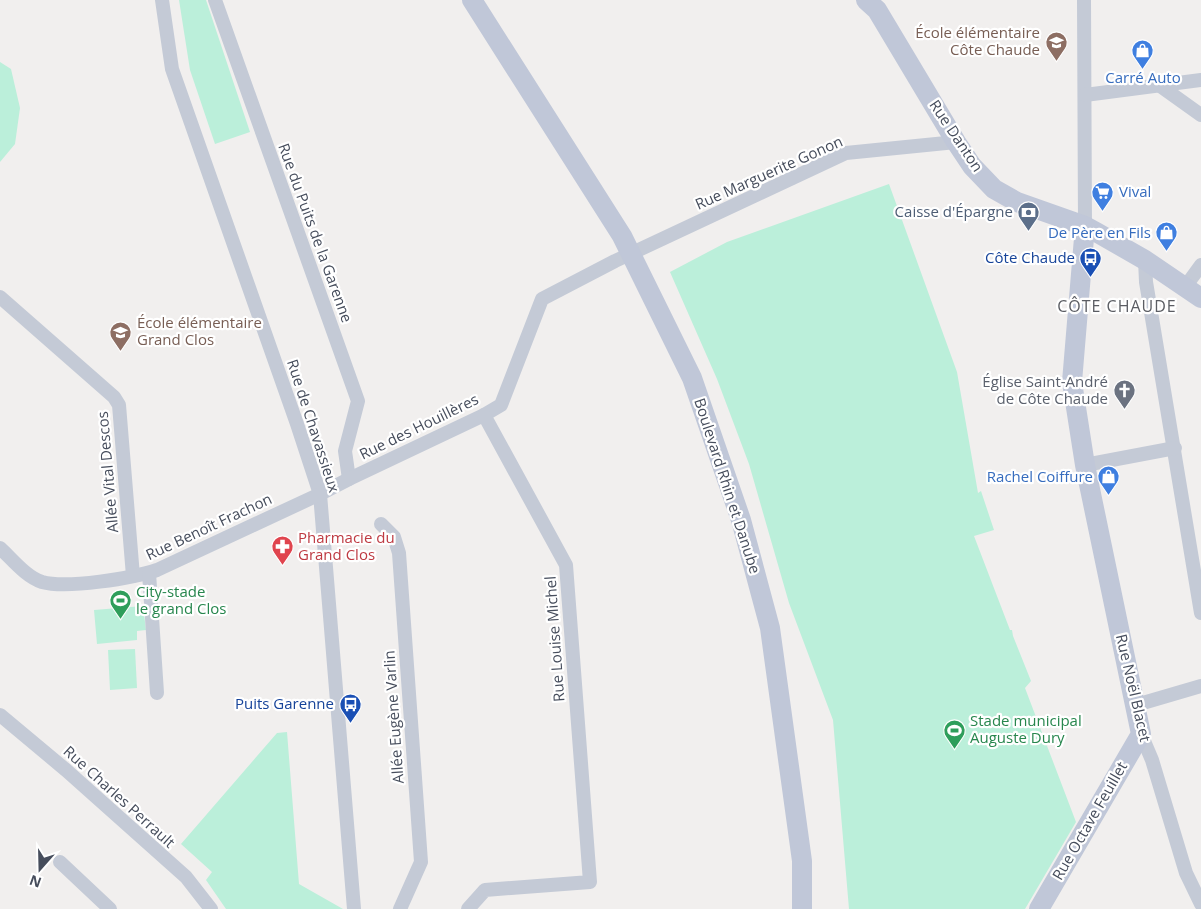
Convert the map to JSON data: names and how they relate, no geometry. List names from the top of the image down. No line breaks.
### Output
{"streets":{"street":["Rue Danton","Rue Marguerite Gonon","Rue du Puits de la Garenne","Rue de Chavassieux","Rue des Houillères","Allée Vital Descos","Boulevard Rhin et Danube","Rue Benoît Frachon","Rue Louise Michel","Rue Noël Blacet","Allée Eugène Varlin","Rue Charles Perrault","Rue Octave Feuillet"]},"crossings":[["Rue Danton","Rue Marguerite Gonon"],["Rue Danton","Rue Noël Blacet"],["Rue Marguerite Gonon","Rue des Houillères"],["Rue Marguerite Gonon","Boulevard Rhin et Danube"],["Rue du Puits de la Garenne","Rue des Houillères"],["Rue de Chavassieux","Rue des Houillères"],["Rue de Chavassieux","Rue Benoît Frachon"],["Rue des Houillères","Boulevard Rhin et Danube"],["Rue des Houillères","Rue Benoît Frachon"],["Rue des Houillères","Rue Louise Michel"],["Allée Vital Descos","Rue Benoît Frachon"],["Rue Noël Blacet","Rue Octave Feuillet"]],"districts":["CÔTE CHAUDE"],"places":{"school or university":["École élémentaire Côte Chaude","École élémentaire Grand Clos"],"shop":["Carré Auto","De Père en Fils","Rachel Coiffure"],"supermarket":["Vival"],"bank":["Caisse d'Épargne"],"bus stop":["Côte Chaude","Puits Garenne"],"church":["Église Saint-André de Côte Chaude"],"pharmacy":["Pharmacie du Grand Clos"],"sports":["City-stade le grand Clos","Stade municipal Auguste Dury"]},"north":"bottom"}
